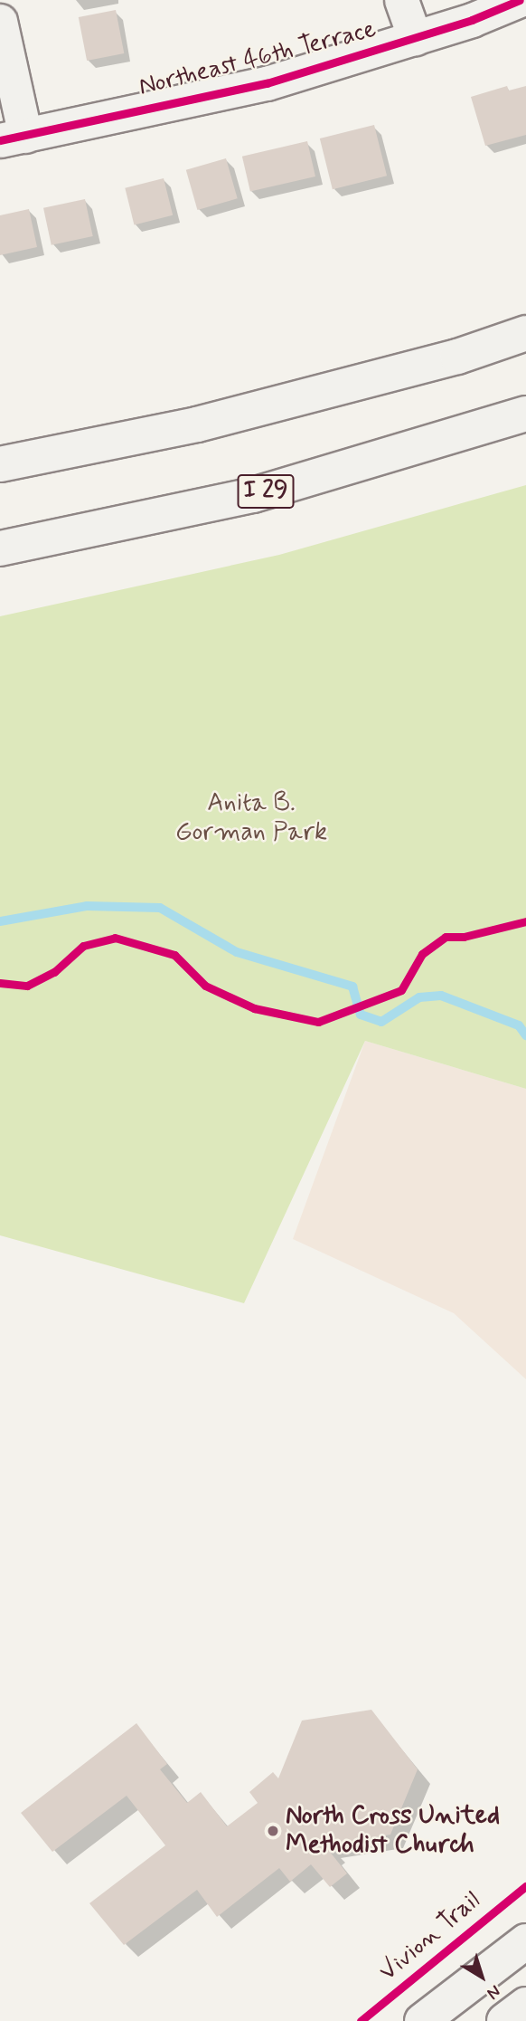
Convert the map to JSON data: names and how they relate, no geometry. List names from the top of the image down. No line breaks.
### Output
{"streets":{"main road":["I 29"],"street":["Northeast 46th Terrace"],"cycle path":["Vivion Trail"]},"parks":["Anita B. Gorman Park"],"places":["North Cross United Methodist Church"],"north":"bottom right"}
